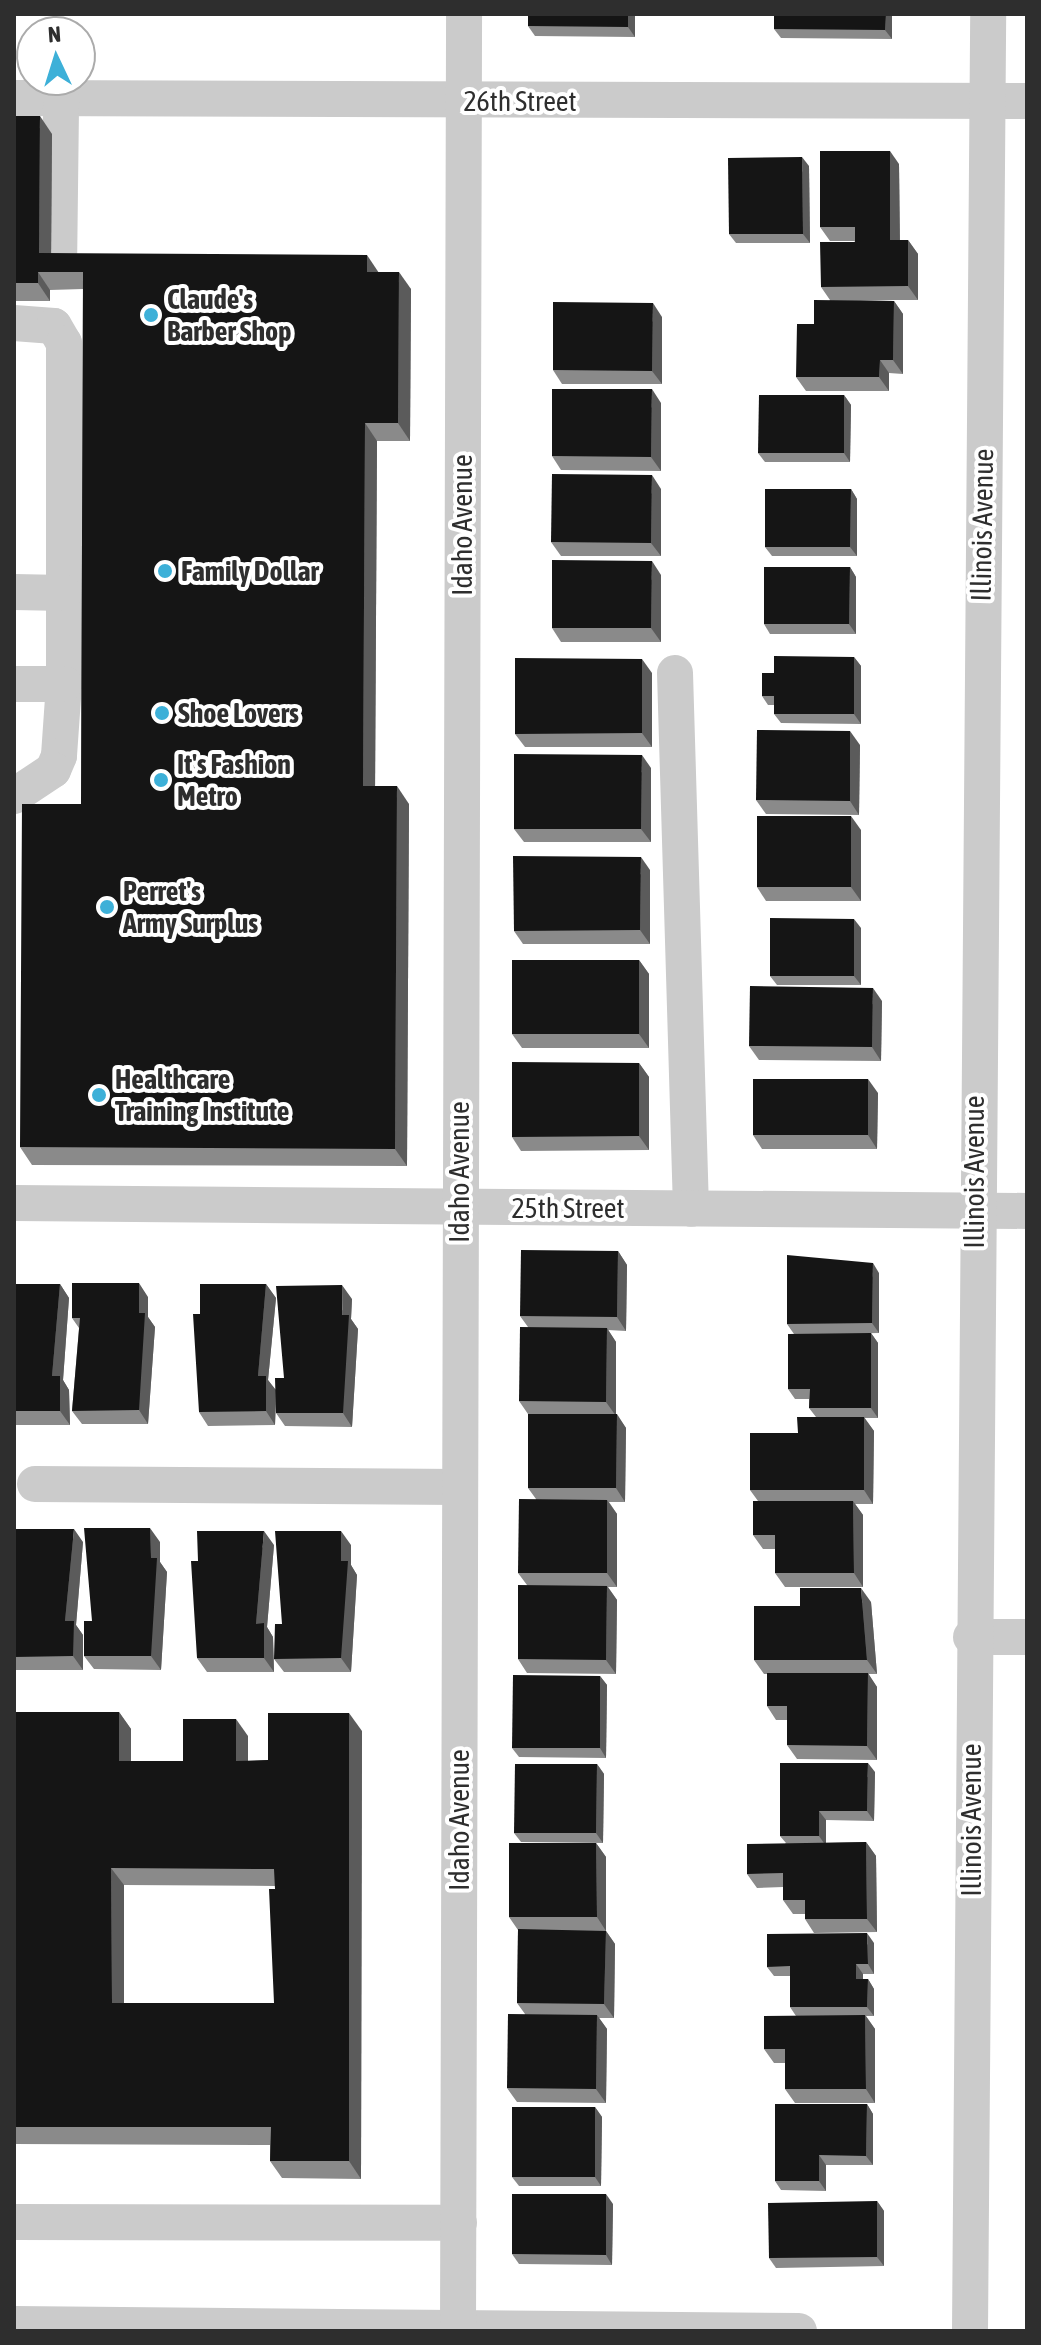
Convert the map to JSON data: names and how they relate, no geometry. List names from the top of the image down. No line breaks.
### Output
{"streets":{"street":["26th Street","Idaho Avenue","Illinois Avenue","25th Street"]},"crossings":[["26th Street","Idaho Avenue"],["26th Street","Illinois Avenue"],["Idaho Avenue","25th Street"],["Illinois Avenue","25th Street"]],"places":["Claude's Barber Shop","Family Dollar","Shoe Lovers","It's Fashion Metro","Perret's Army Surplus","Healthcare Training Institute"],"north":"top"}
